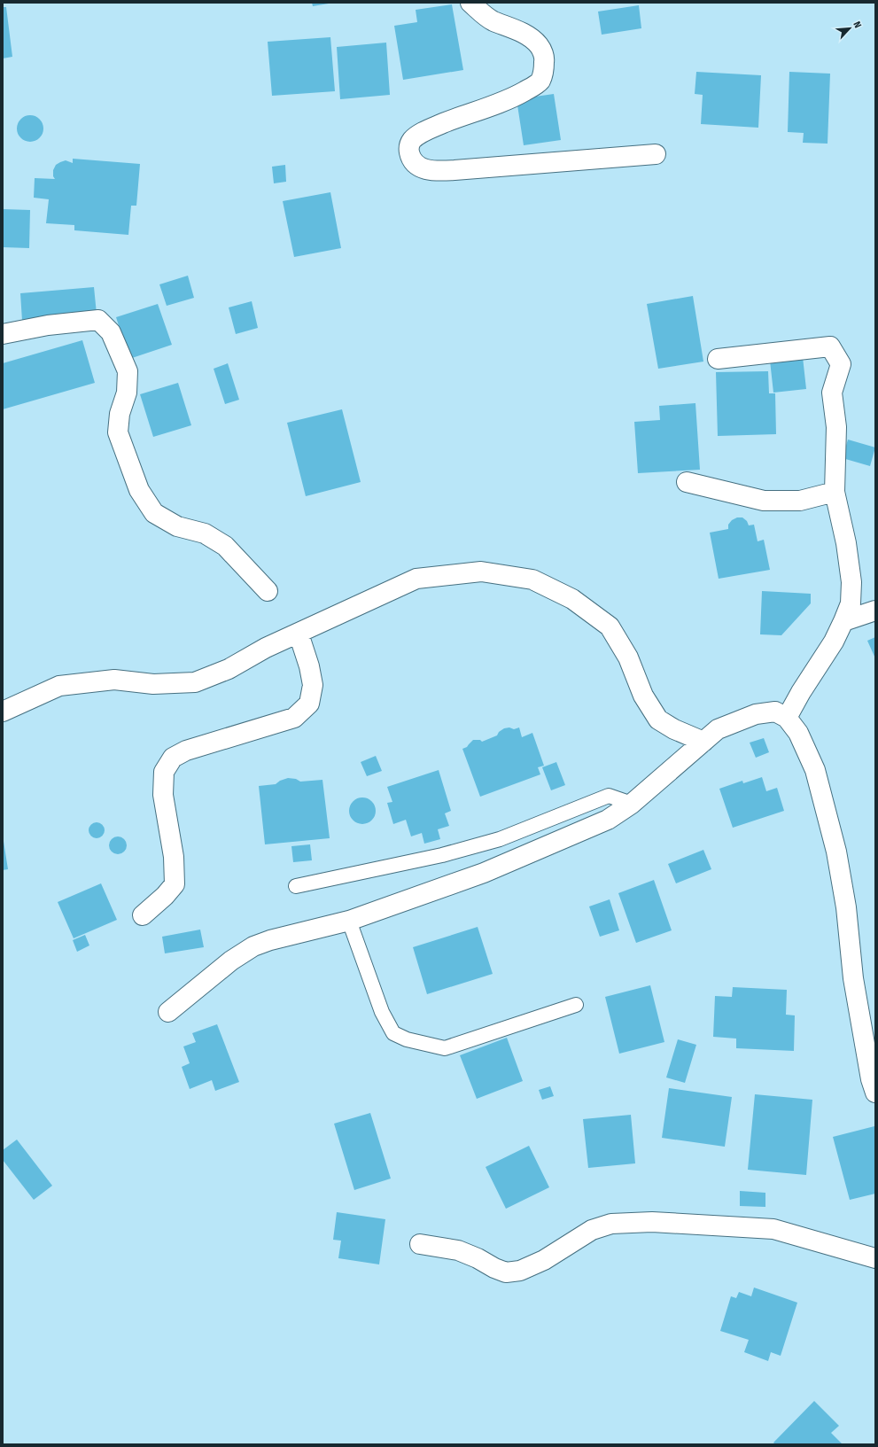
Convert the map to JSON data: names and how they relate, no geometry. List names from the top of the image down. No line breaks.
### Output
{"north":"top right"}
